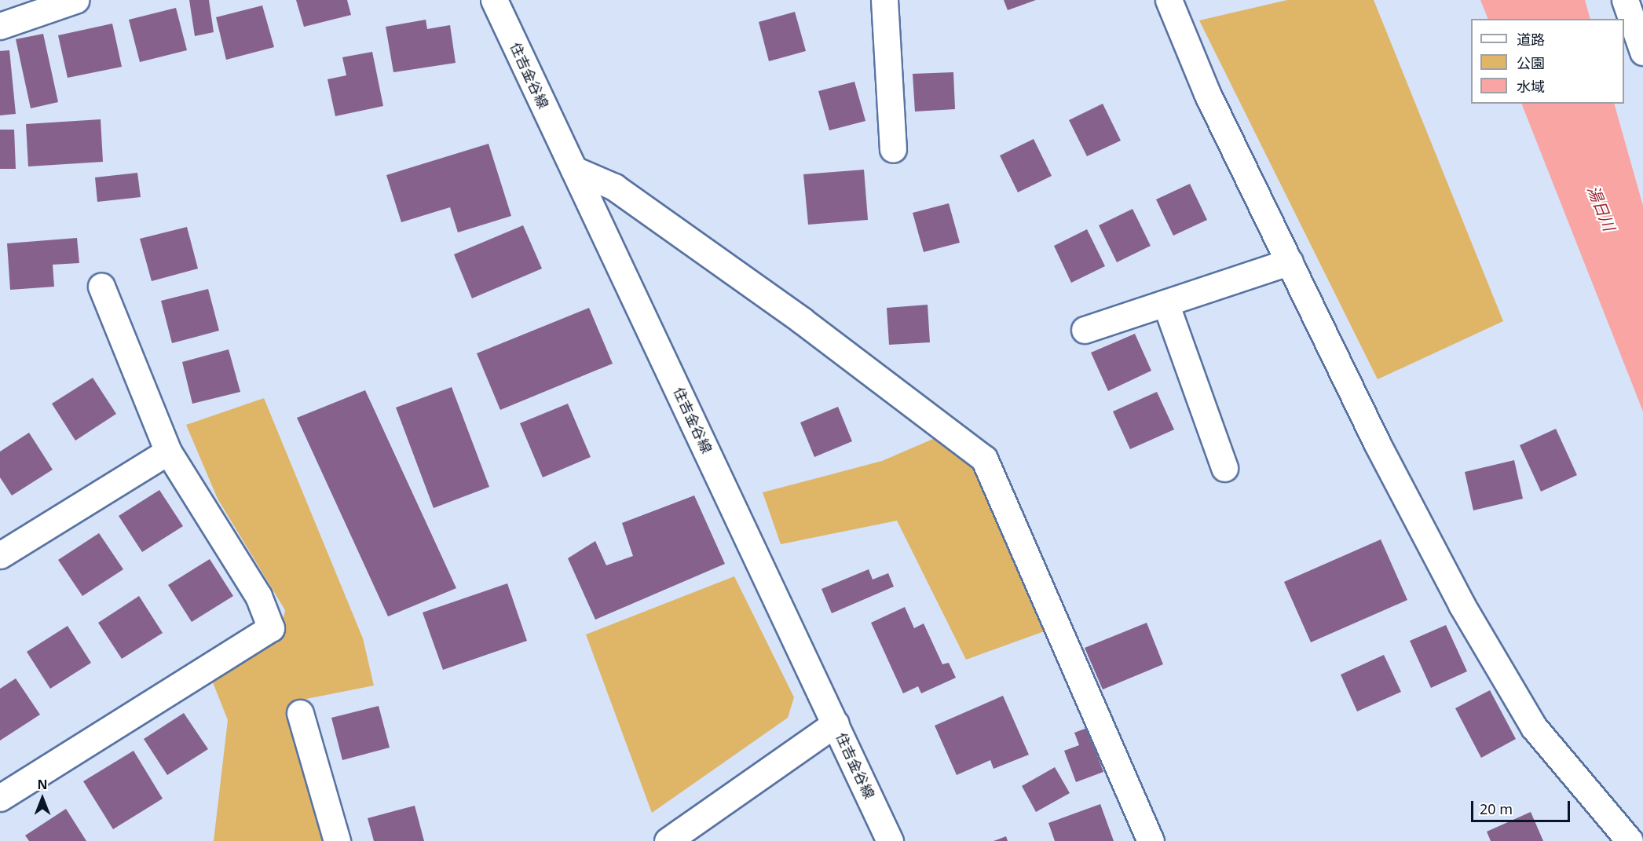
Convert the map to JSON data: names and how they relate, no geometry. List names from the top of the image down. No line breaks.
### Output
{"streets":{"street":["住吉金谷線"]},"water":["湯日川"],"legend":["道路","公園","水域"],"scale_bar":"20 m","north":"top"}
